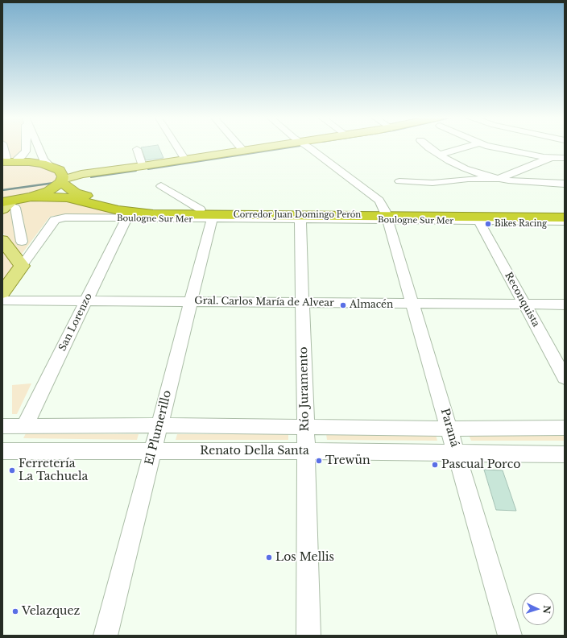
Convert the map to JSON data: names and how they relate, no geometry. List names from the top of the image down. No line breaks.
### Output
{"streets":{"highway":["Corredor Juan Domingo Perón"],"street":["Boulogne Sur Mer","Reconquista","Gral. Carlos María de Alvear","San Lorenzo","Río Juramento","El Plumerillo","Paraná","Renato Della Santa"]},"crossings":[["Corredor Juan Domingo Perón","Boulogne Sur Mer"],["Corredor Juan Domingo Perón","El Plumerillo"],["Corredor Juan Domingo Perón","Paraná"],["Boulogne Sur Mer","Reconquista"],["Boulogne Sur Mer","San Lorenzo"],["Boulogne Sur Mer","Río Juramento"],["Boulogne Sur Mer","El Plumerillo"],["Boulogne Sur Mer","Paraná"],["Reconquista","Gral. Carlos María de Alvear"],["Gral. Carlos María de Alvear","San Lorenzo"],["Gral. Carlos María de Alvear","Río Juramento"],["Gral. Carlos María de Alvear","El Plumerillo"],["Gral. Carlos María de Alvear","Paraná"],["Río Juramento","Renato Della Santa"],["El Plumerillo","Renato Della Santa"],["Paraná","Renato Della Santa"]],"places":["Bikes Racing","Almacén","Trewün","Pascual Porco","Ferretería La Tachuela","Los Mellis","Velazquez"],"north":"right"}
